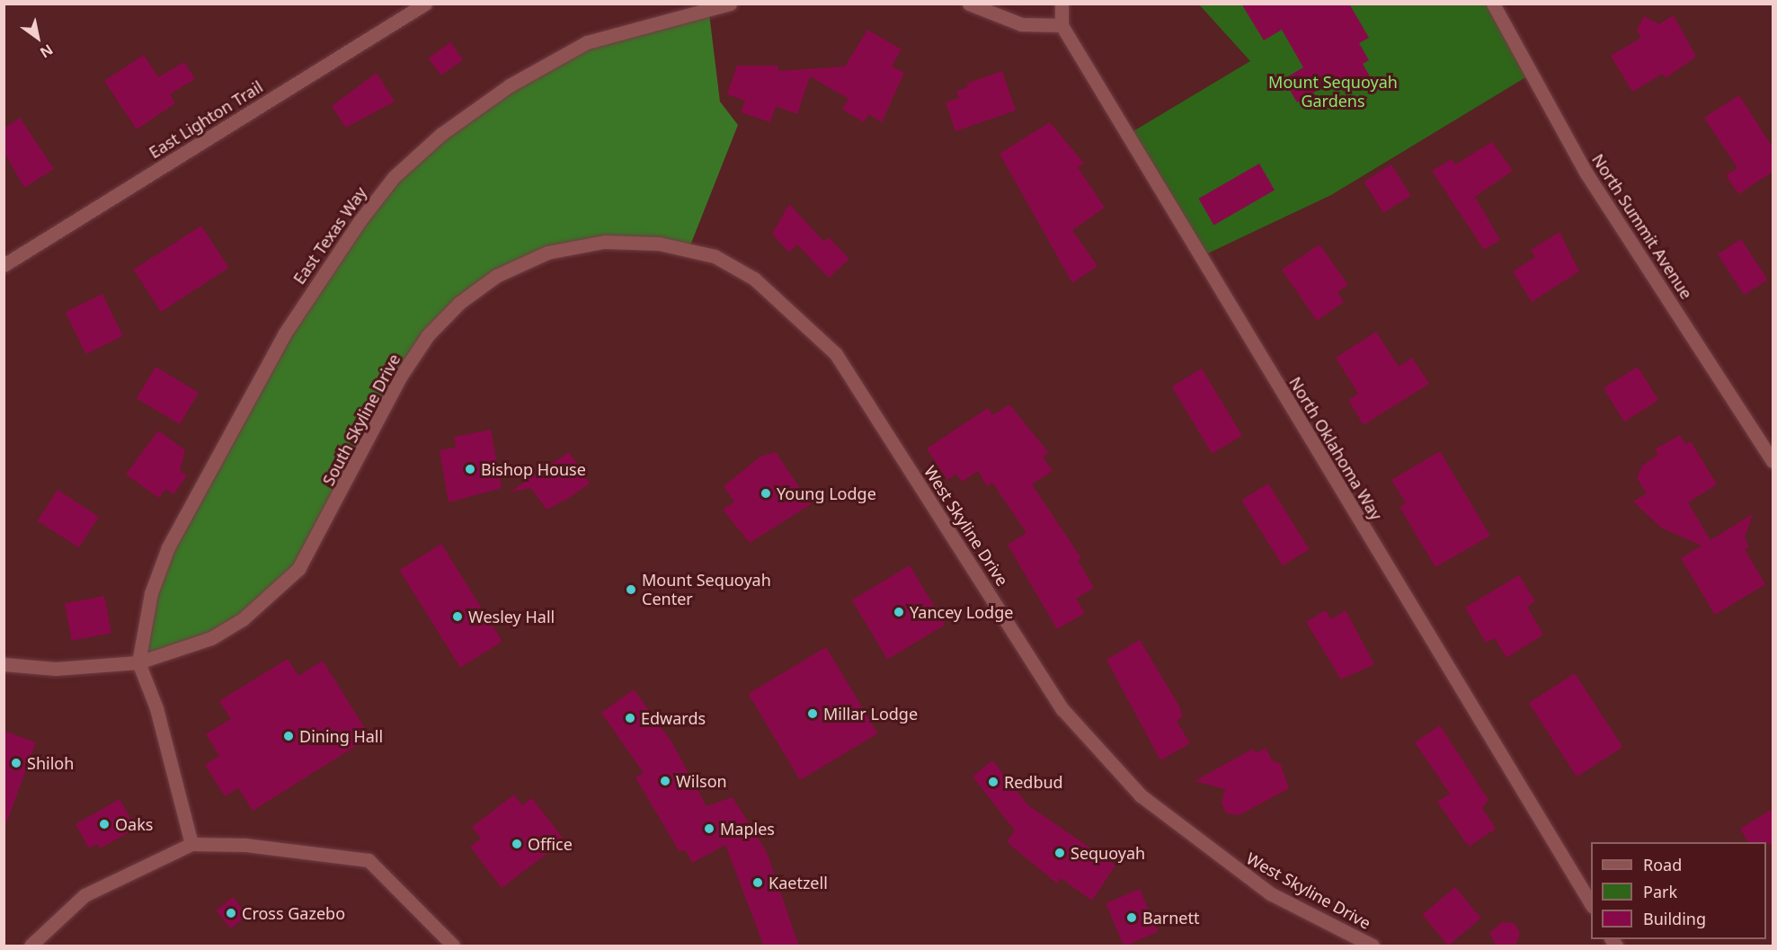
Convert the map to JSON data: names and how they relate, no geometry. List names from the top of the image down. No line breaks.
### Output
{"streets":{"street":["East Lighton Trail","North Summit Avenue","East Texas Way","South Skyline Drive","North Oklahoma Way","West Skyline Drive"]},"crossings":[["East Texas Way","South Skyline Drive"],["South Skyline Drive","West Skyline Drive"]],"parks":["Mount Sequoyah Gardens"],"places":["Bishop House","Young Lodge","Mount Sequoyah Center","Yancey Lodge","Wesley Hall","Millar Lodge","Edwards","Dining Hall","Shiloh","Wilson","Redbud","Oaks","Maples","Office","Sequoyah","Kaetzell","Cross Gazebo","Barnett"],"legend":["Road","Park","Building"],"north":"bottom right"}
